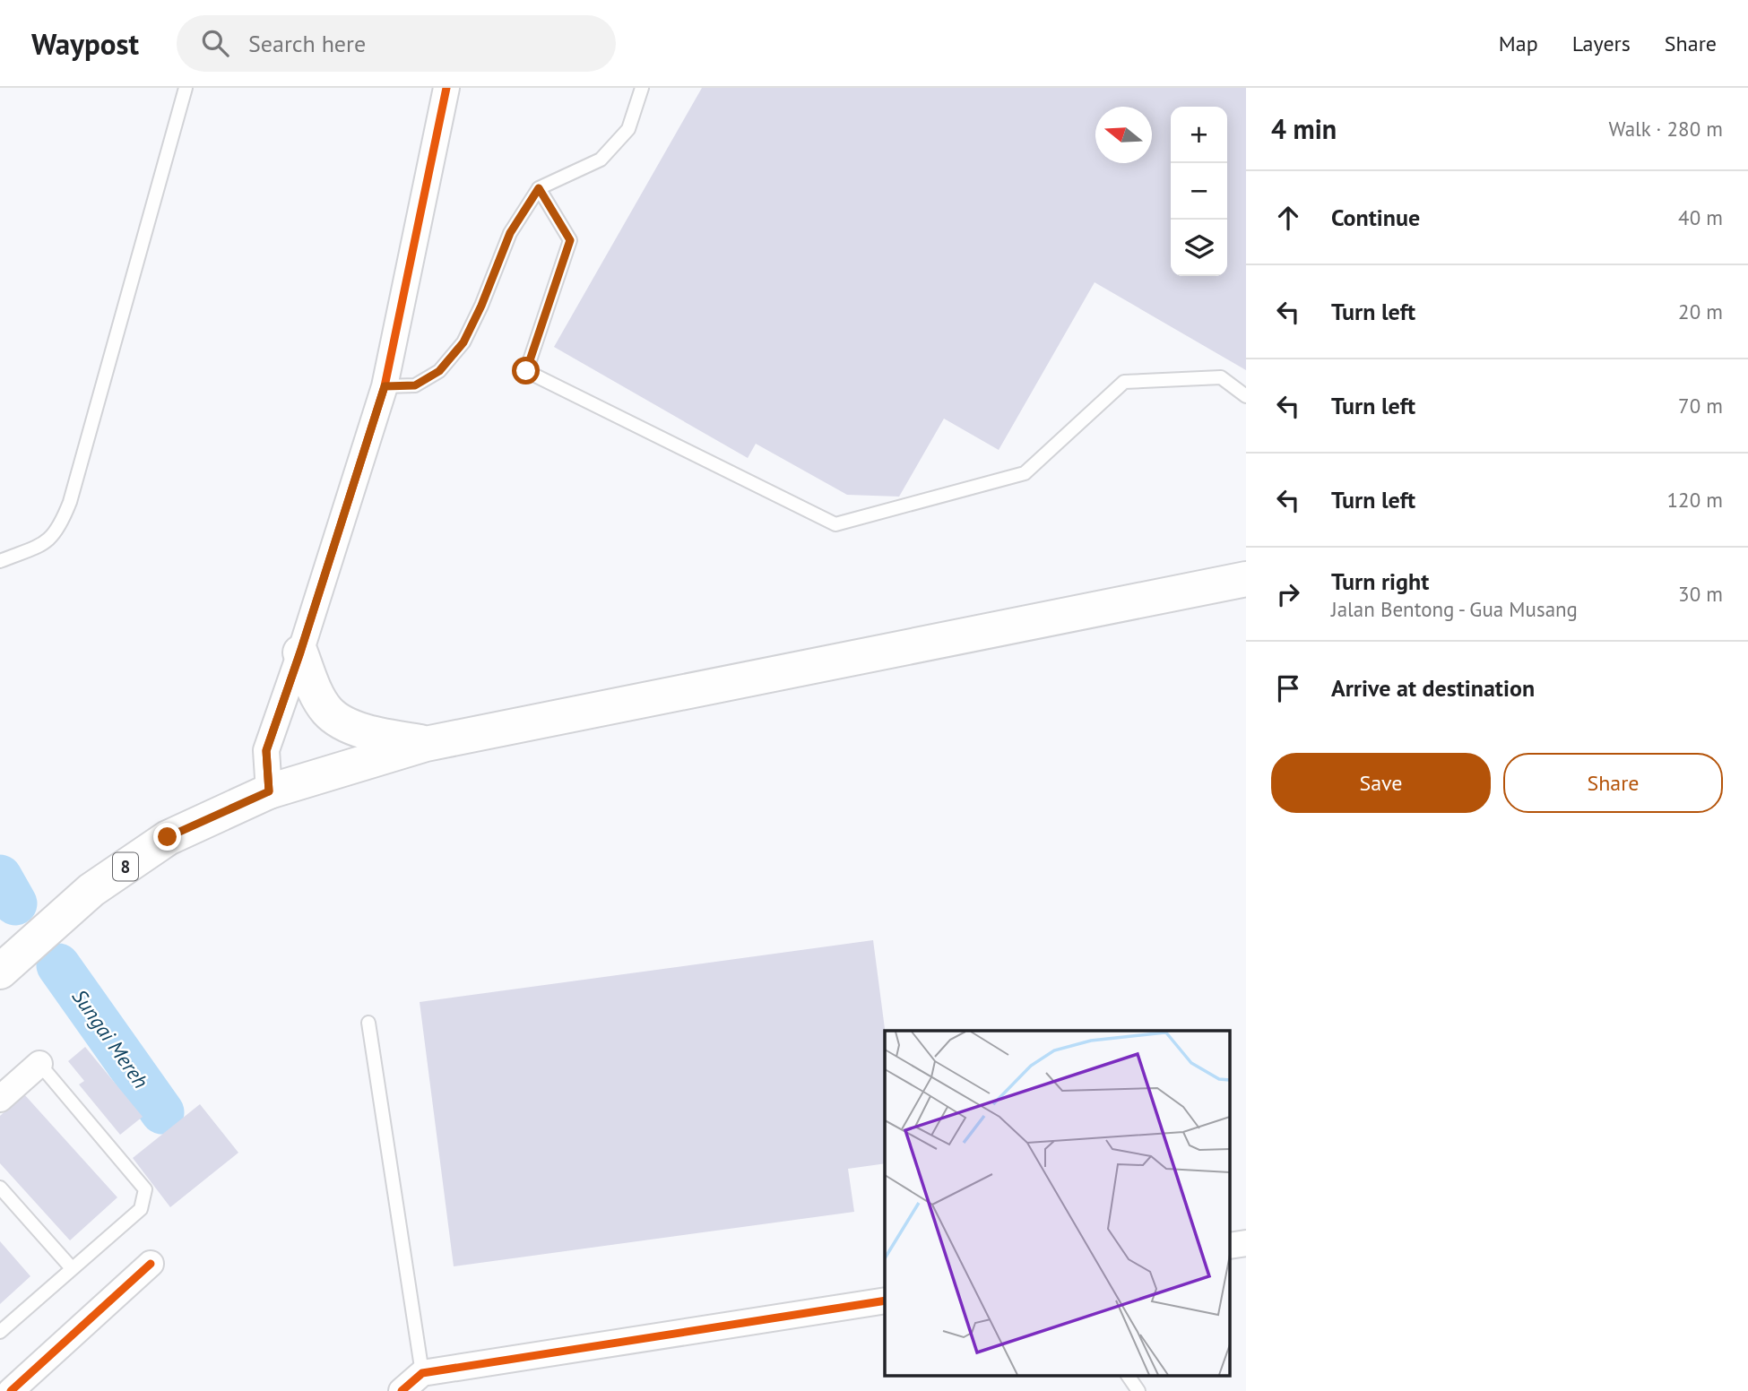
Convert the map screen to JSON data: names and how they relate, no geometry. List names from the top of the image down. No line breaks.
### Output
{"streets":{"main road":["8"]},"water":["Sungai Mereh"],"north":"left","page":{"header":"Waypost","search":"Search here","nav":["Map","Layers","Share"],"heading":["4 min","Walk · 280 m"],"map_buttons":["+","−"],"list":[["Continue","40 m"],["Turn left","20 m"],["Turn left","70 m"],["Turn left","120 m"],["Turn right","Jalan Bentong - Gua Musang","30 m"],"Arrive at destination"],"buttons":["Save","Share"]}}
